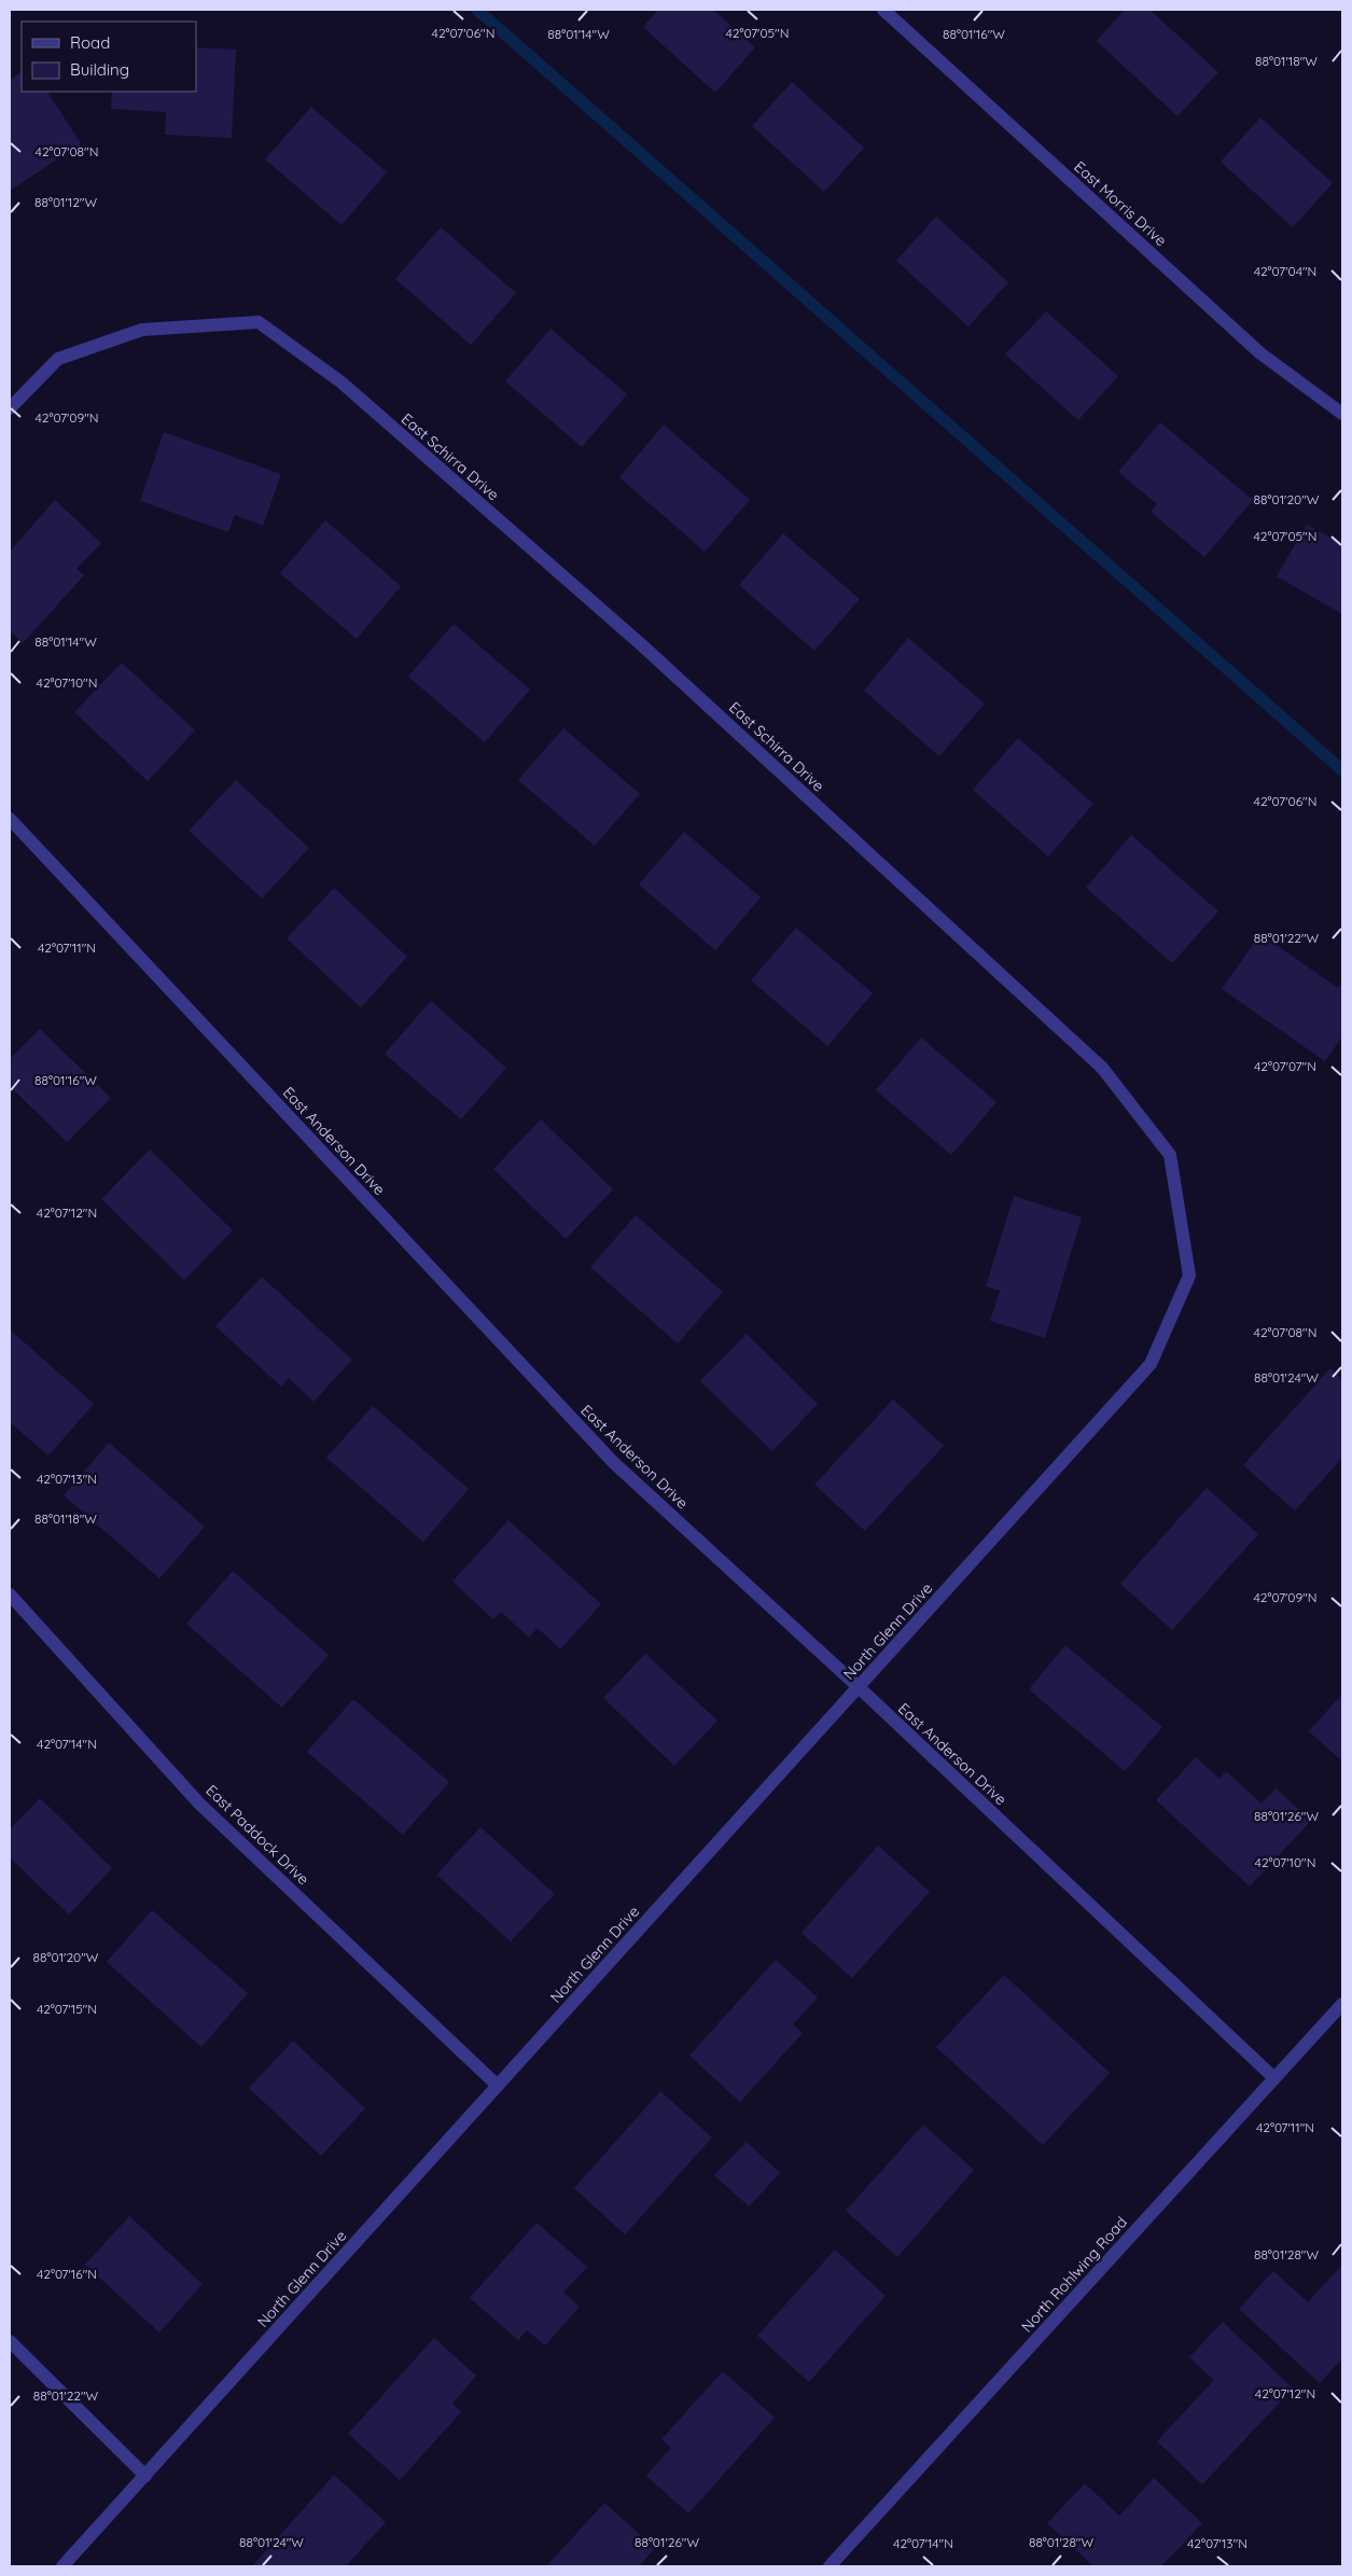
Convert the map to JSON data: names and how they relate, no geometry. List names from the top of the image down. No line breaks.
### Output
{"streets":{"street":["East Morris Drive","East Schirra Drive","East Anderson Drive","North Glenn Drive","East Paddock Drive","North Rohlwing Road"]},"crossings":[["East Schirra Drive","North Glenn Drive"],["East Anderson Drive","North Glenn Drive"],["East Anderson Drive","North Rohlwing Road"],["North Glenn Drive","East Paddock Drive"]],"legend":["Road","Building"],"coordinates":["42°07'06\"N","42°07'05\"N","88°01'16\"W","88°01'14\"W","88°01'18\"W","42°07'08\"N","88°01'12\"W","42°07'04\"N","42°07'09\"N","88°01'20\"W","42°07'10\"N","88°01'22\"W","42°07'11\"N","42°07'07\"N","42°07'12\"N","88°01'24\"W","42°07'13\"N","42°07'14\"N","88°01'26\"W","42°07'15\"N","88°01'28\"W","42°07'16\"N"]}
